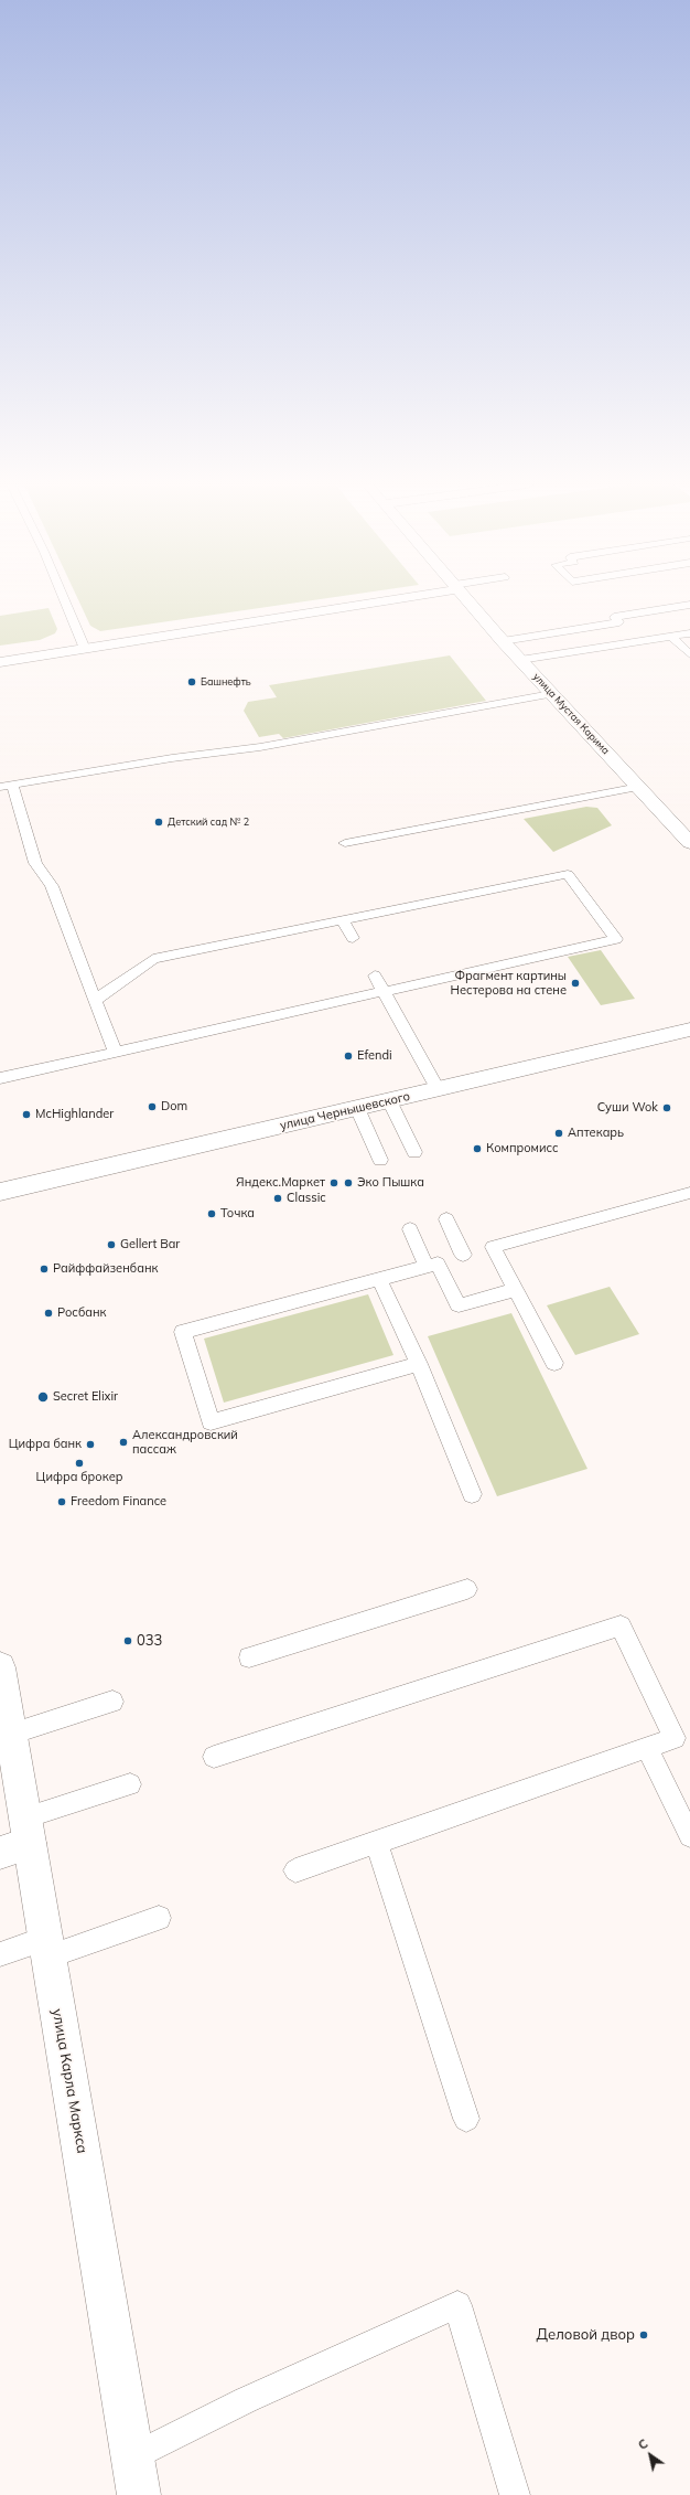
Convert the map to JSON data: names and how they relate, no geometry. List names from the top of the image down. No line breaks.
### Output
{"streets":{"street":["улица Мустая Карима","улица Чернышевского","улица Карла Маркса"]},"places":["Башнефть","Детский сад № 2","Фрагмент картины Нестерова на стене","Efendi","Dom","Суши Wok","McHighlander","Аптекарь","Компромисс","Яндекс.Маркет","Эко Пышка","Classic","Точка","Gellert Bar","Райффайзенбанк","Росбанк","Secret Elixir","Александровский пассаж","Цифра банк","Цифра брокер","Freedom Finance","033","Деловой двор"],"north":"top left"}
